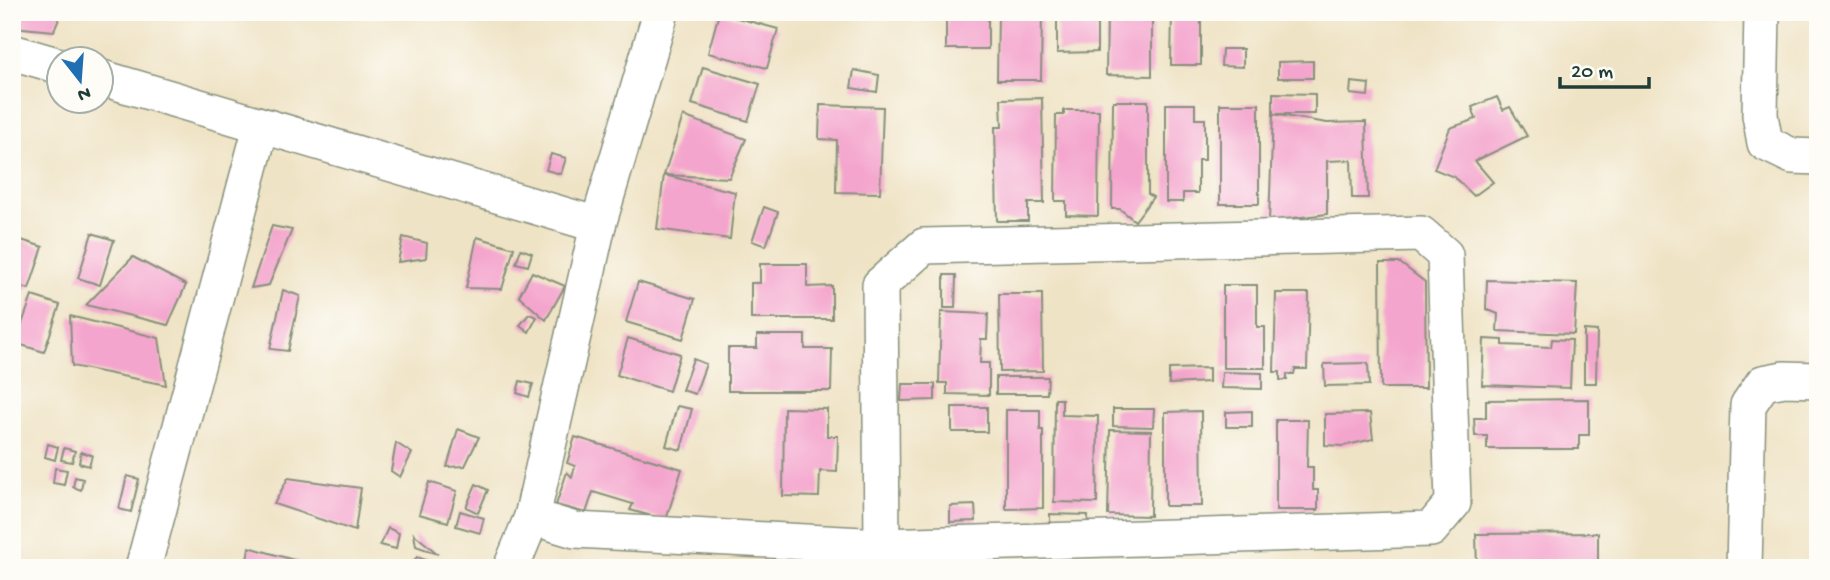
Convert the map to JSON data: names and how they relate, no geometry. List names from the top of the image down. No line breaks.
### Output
{"scale_bar":"20 m","north":"bottom"}
